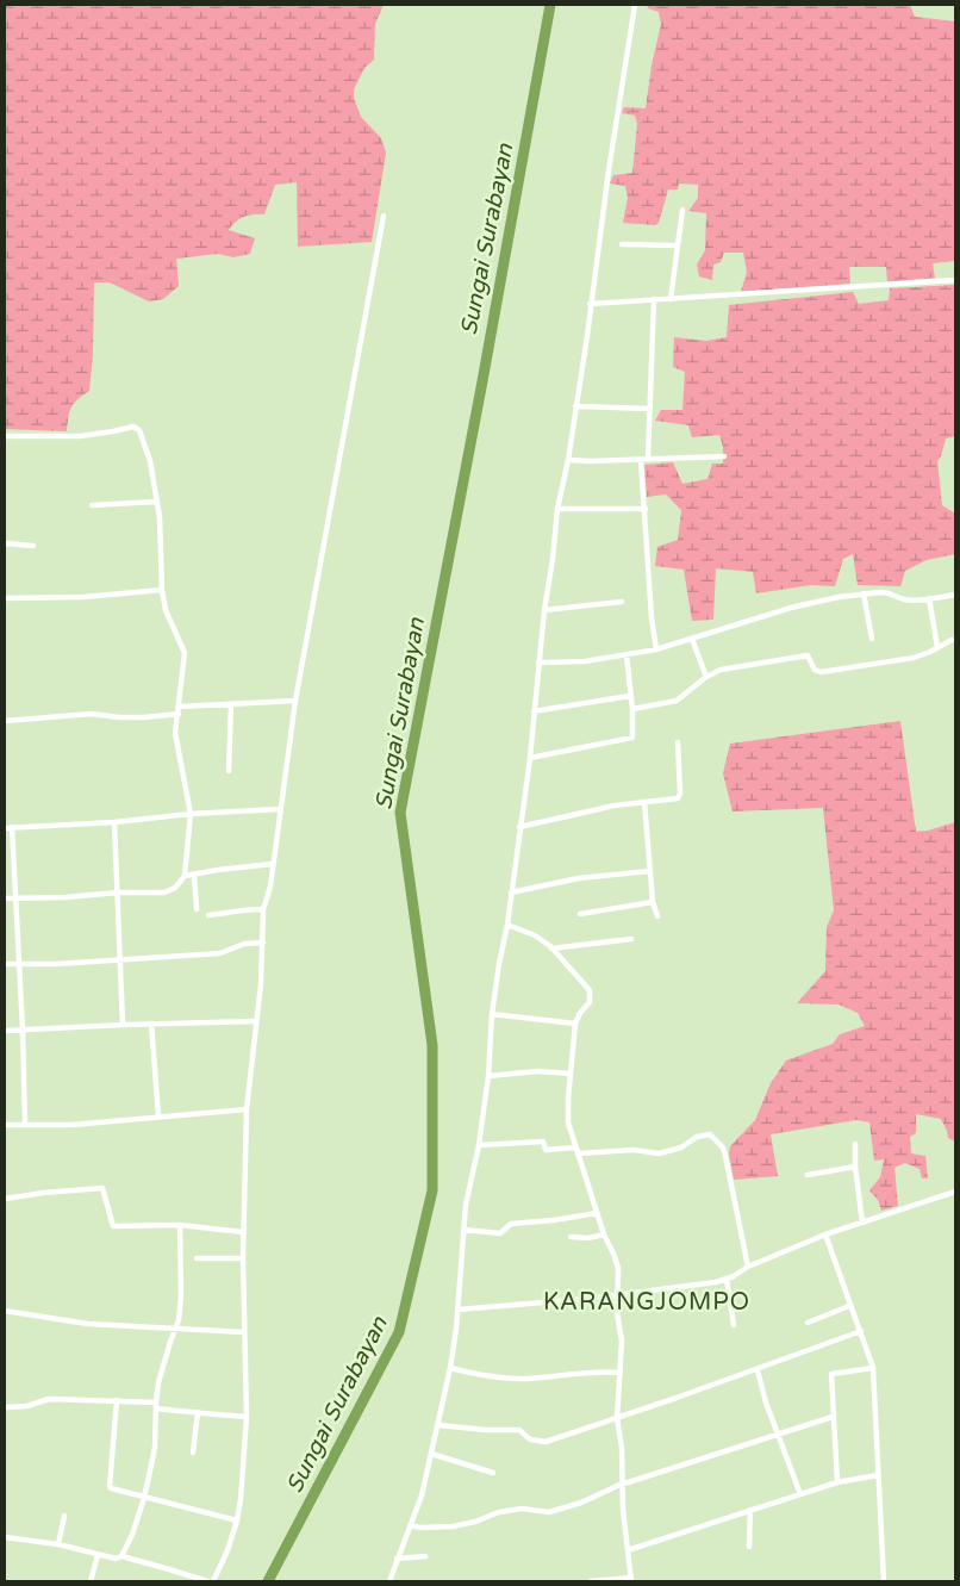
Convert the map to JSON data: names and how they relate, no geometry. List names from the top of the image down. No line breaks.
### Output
{"districts":["KARANGJOMPO"],"water":["Sungai Surabayan"]}
